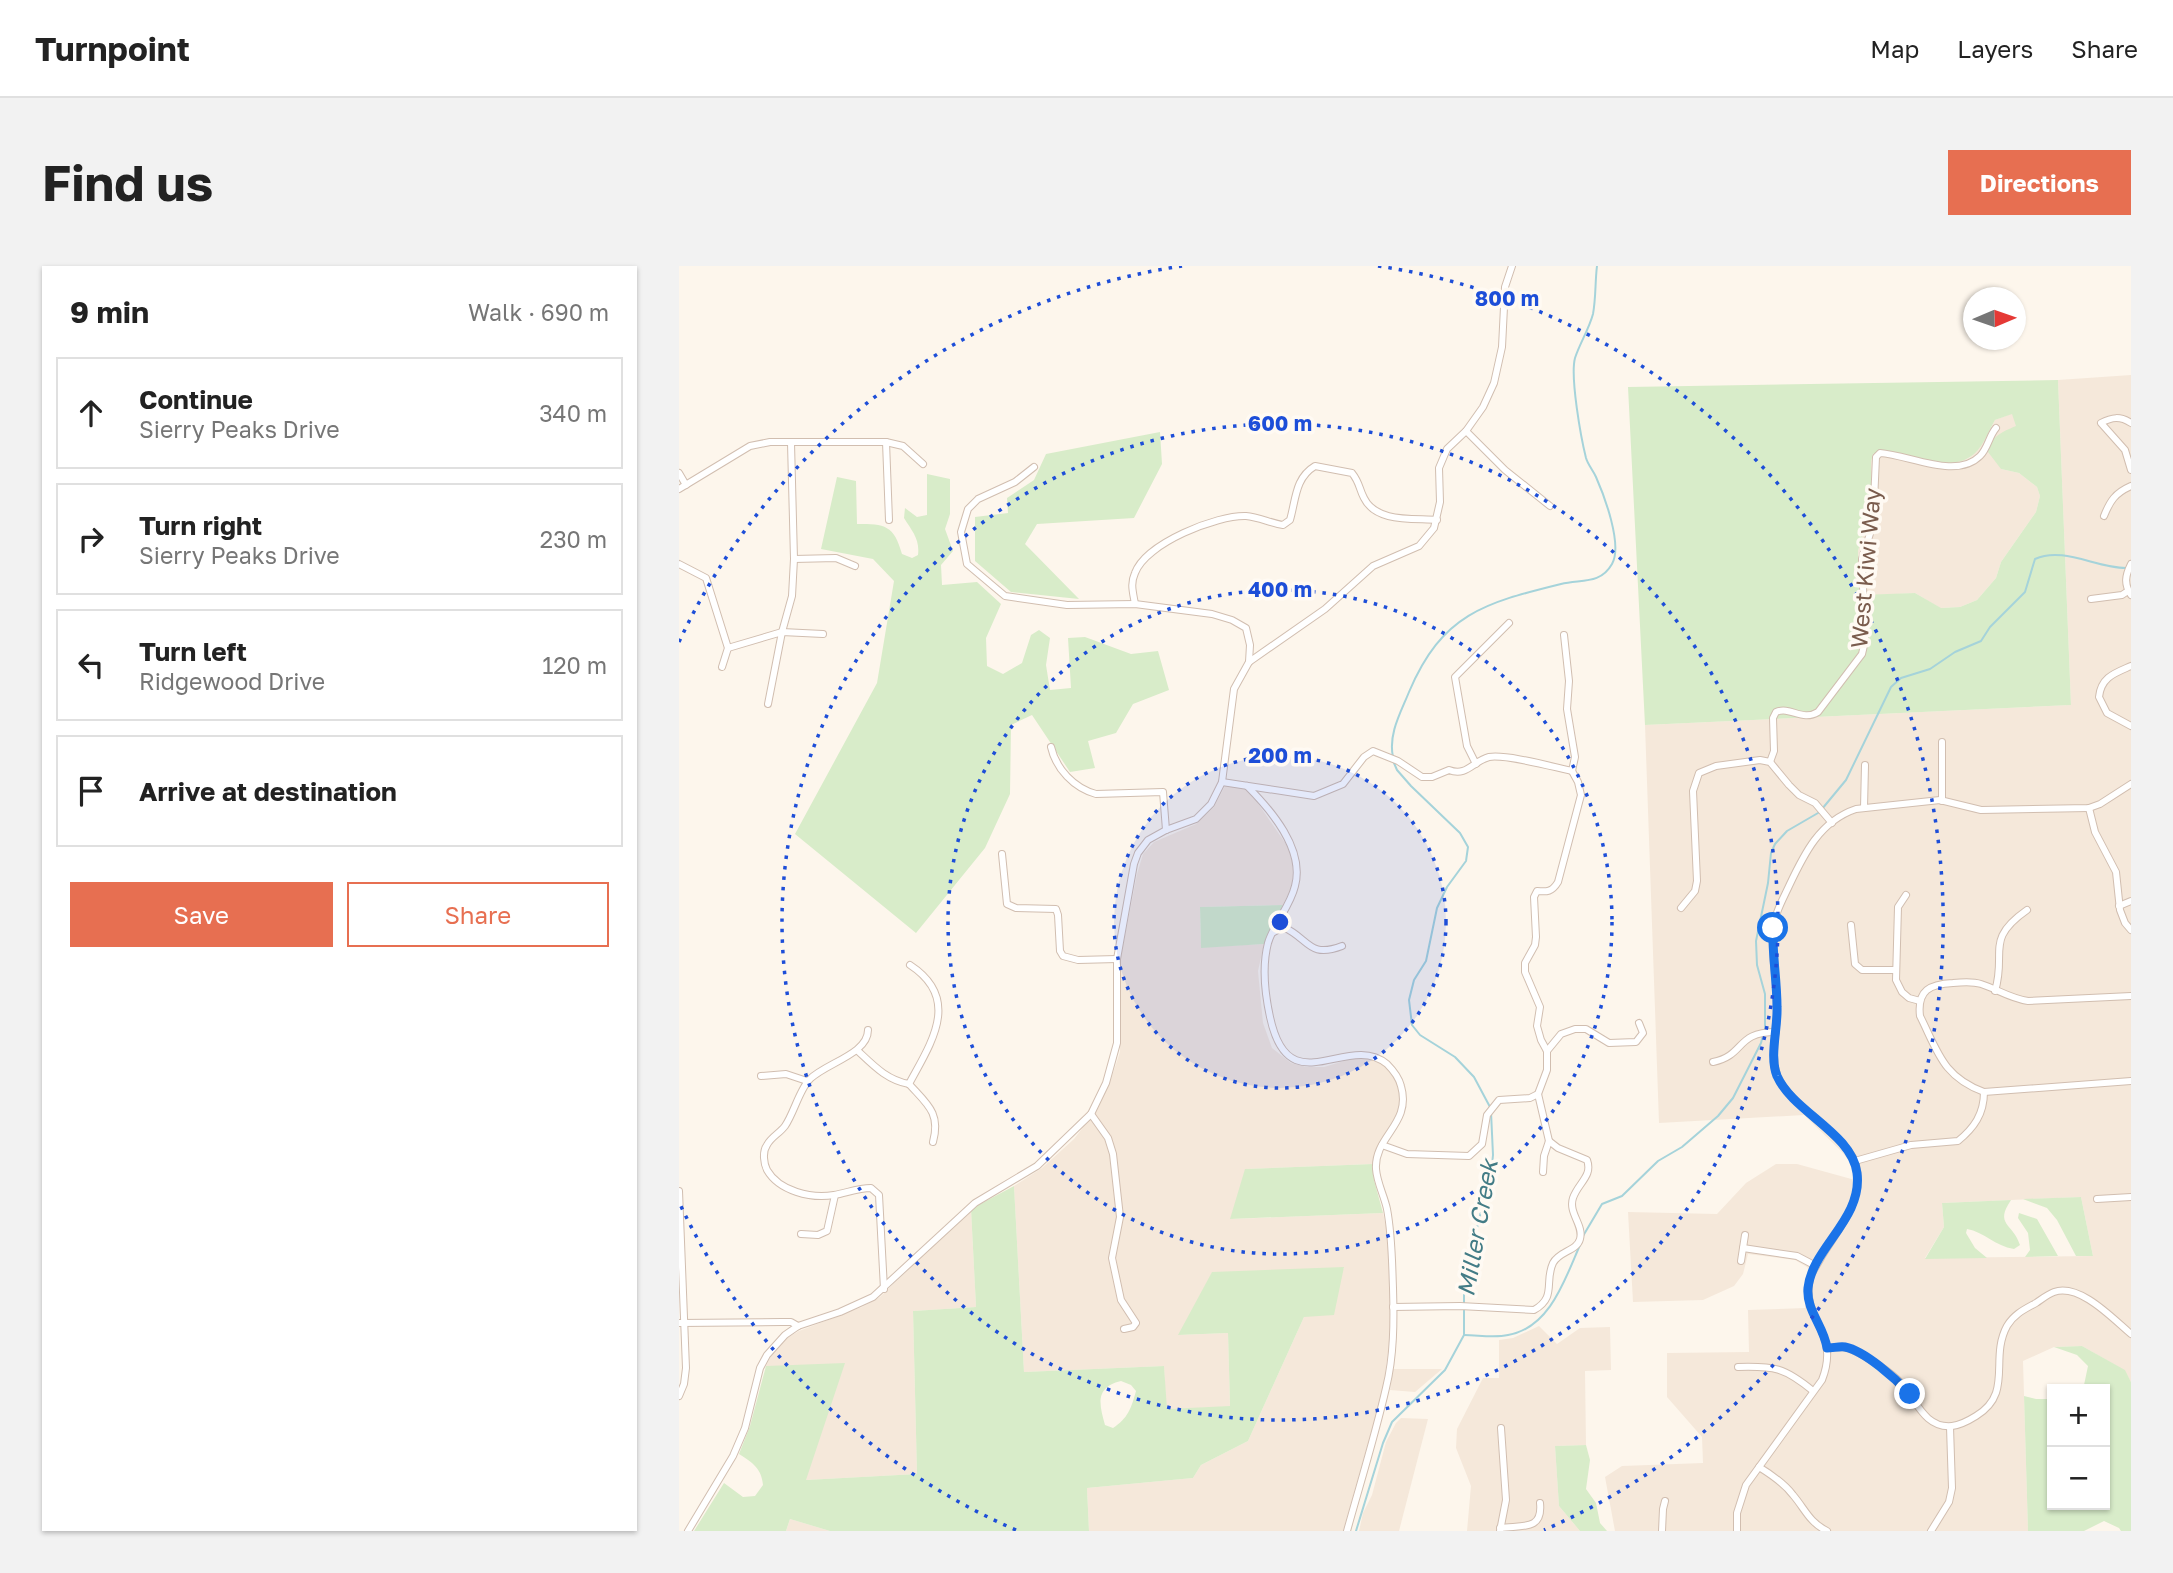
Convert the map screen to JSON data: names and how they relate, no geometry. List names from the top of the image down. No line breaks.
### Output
{"streets":{"street":["West Kiwi Way"]},"water":["Miller Creek"],"north":"right","page":{"header":"Turnpoint","nav":["Map","Layers","Share"],"buttons":["Directions",["Save","Share"]],"title":"Find us","heading":["9 min","Walk · 690 m"],"list":[["Continue","Sierry Peaks Drive","340 m"],["Turn right","Sierry Peaks Drive","230 m"],["Turn left","Ridgewood Drive","120 m"],"Arrive at destination"],"map_buttons":["+","−"]},"rings":["800 m","600 m","400 m","200 m"]}
